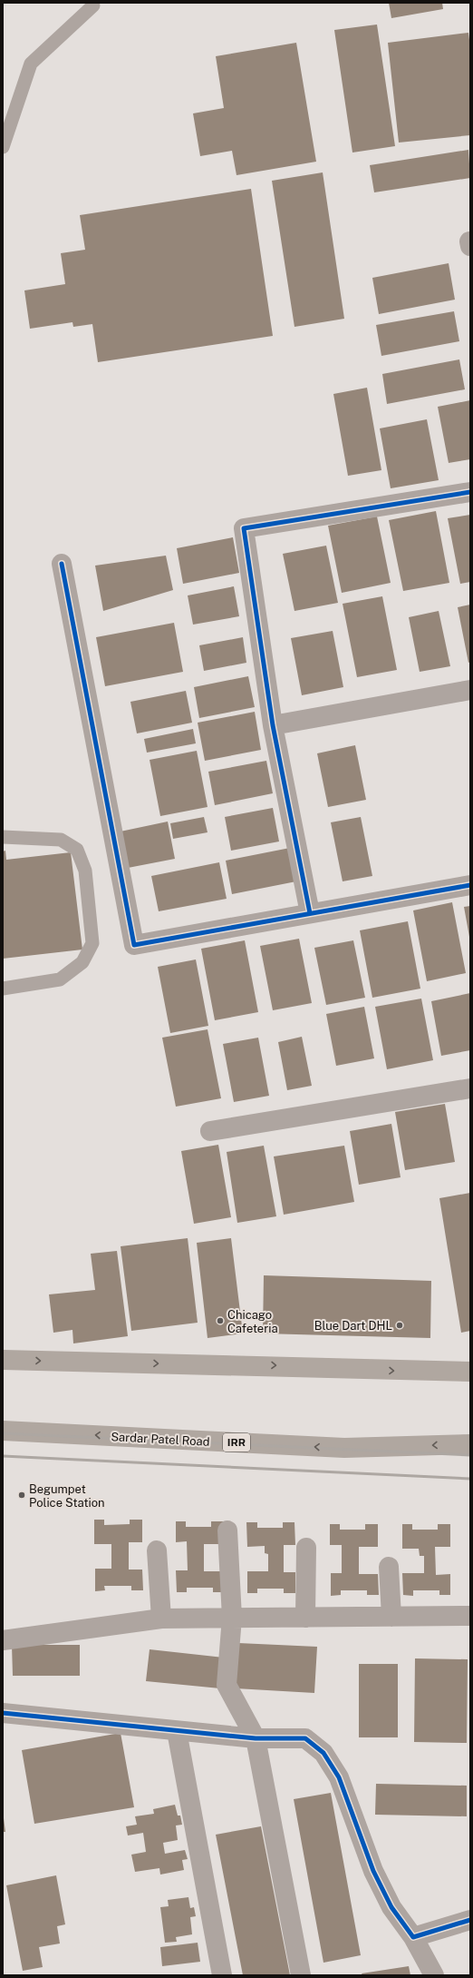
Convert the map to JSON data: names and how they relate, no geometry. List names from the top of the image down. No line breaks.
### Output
{"streets":{"main road":["Sardar Patel Road","IRR"]},"places":["Chicago Cafeteria","Blue Dart DHL","Begumpet Police Station"]}
